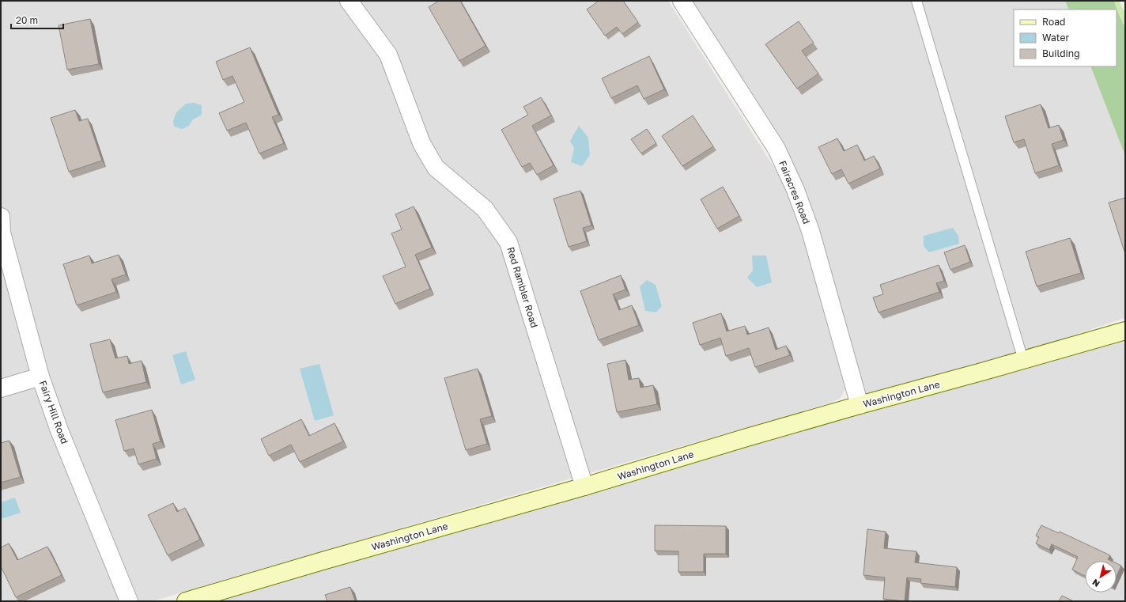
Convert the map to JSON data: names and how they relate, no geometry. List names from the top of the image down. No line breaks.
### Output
{"streets":{"main road":["Washington Lane"],"street":["Fairacres Road","Red Rambler Road","Fairy Hill Road"]},"crossings":[["Fairacres Road","Washington Lane"],["Red Rambler Road","Washington Lane"]],"legend":["Road","Water","Building"],"scale_bar":"20 m","north":"bottom left"}
